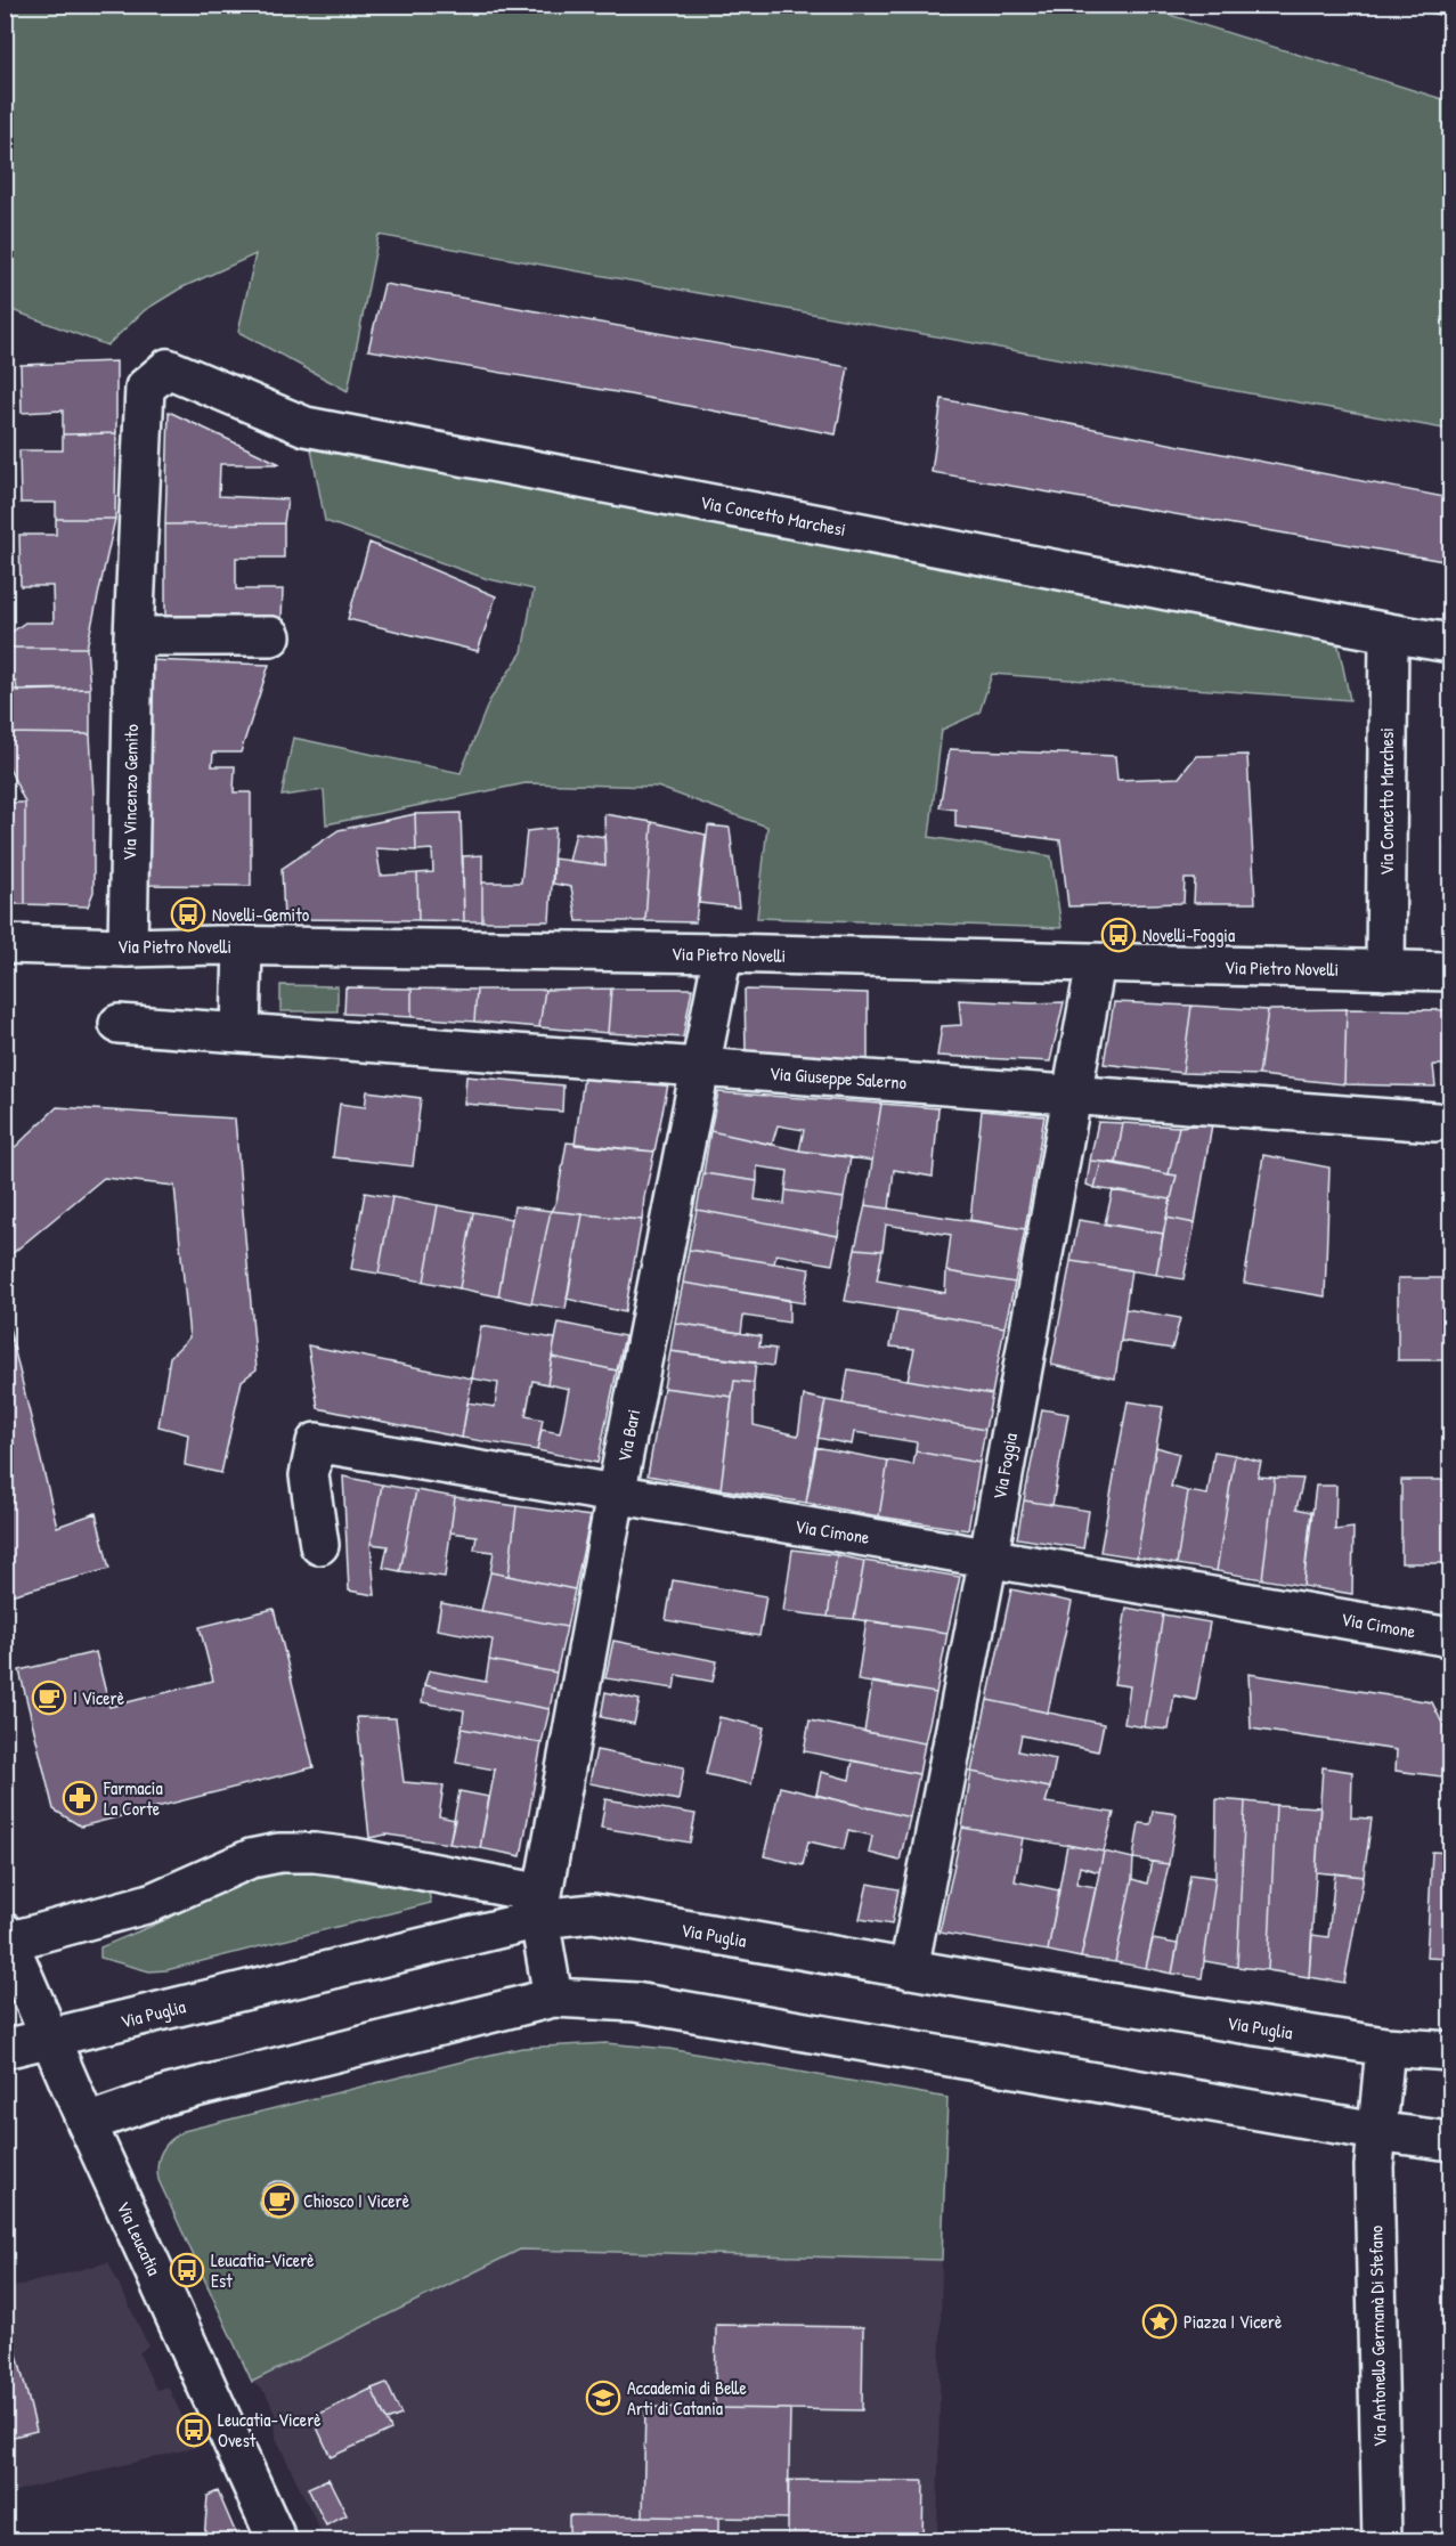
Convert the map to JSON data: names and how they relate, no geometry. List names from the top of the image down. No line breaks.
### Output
{"streets":{"street":["Via Concetto Marchesi","Via Vincenzo Gemito","Via Pietro Novelli","Via Giuseppe Salerno","Via Bari","Via Foggia","Via Cimone","Via Puglia","Via Leucatia","Via Antonello Germanà Di Stefano"]},"crossings":[["Via Concetto Marchesi","Via Vincenzo Gemito"],["Via Concetto Marchesi","Via Pietro Novelli"],["Via Vincenzo Gemito","Via Pietro Novelli"],["Via Pietro Novelli","Via Bari"],["Via Pietro Novelli","Via Foggia"],["Via Giuseppe Salerno","Via Bari"],["Via Giuseppe Salerno","Via Foggia"],["Via Bari","Via Cimone"],["Via Bari","Via Puglia"],["Via Foggia","Via Cimone"],["Via Foggia","Via Puglia"],["Via Puglia","Via Leucatia"]],"places":{"bus stop":["Novelli-Gemito","Novelli-Foggia","Leucatia-Vicerè Est","Leucatia-Vicerè Ovest"],"cafe":["I Vicerè","Chiosco I Vicerè"],"pharmacy":["Farmacia La Corte"],"place":["Piazza I Vicerè"],"school or university":["Accademia di Belle Arti di Catania"]}}
